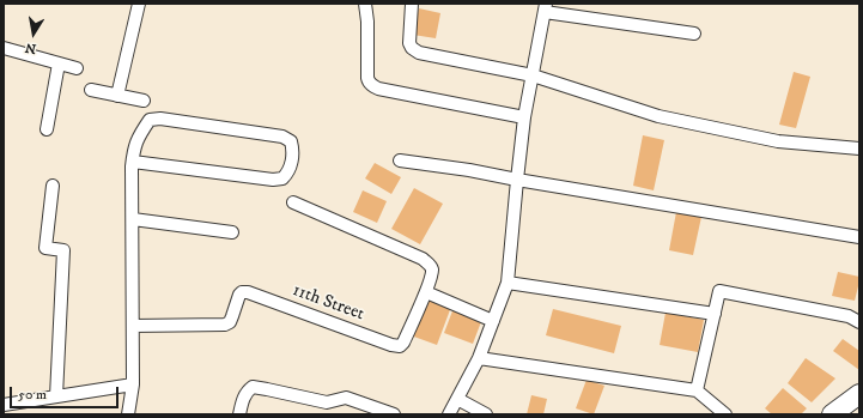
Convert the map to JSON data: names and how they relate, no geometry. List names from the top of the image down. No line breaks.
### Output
{"streets":{"street":["11th Street"]},"scale_bar":"50 m","north":"bottom"}
